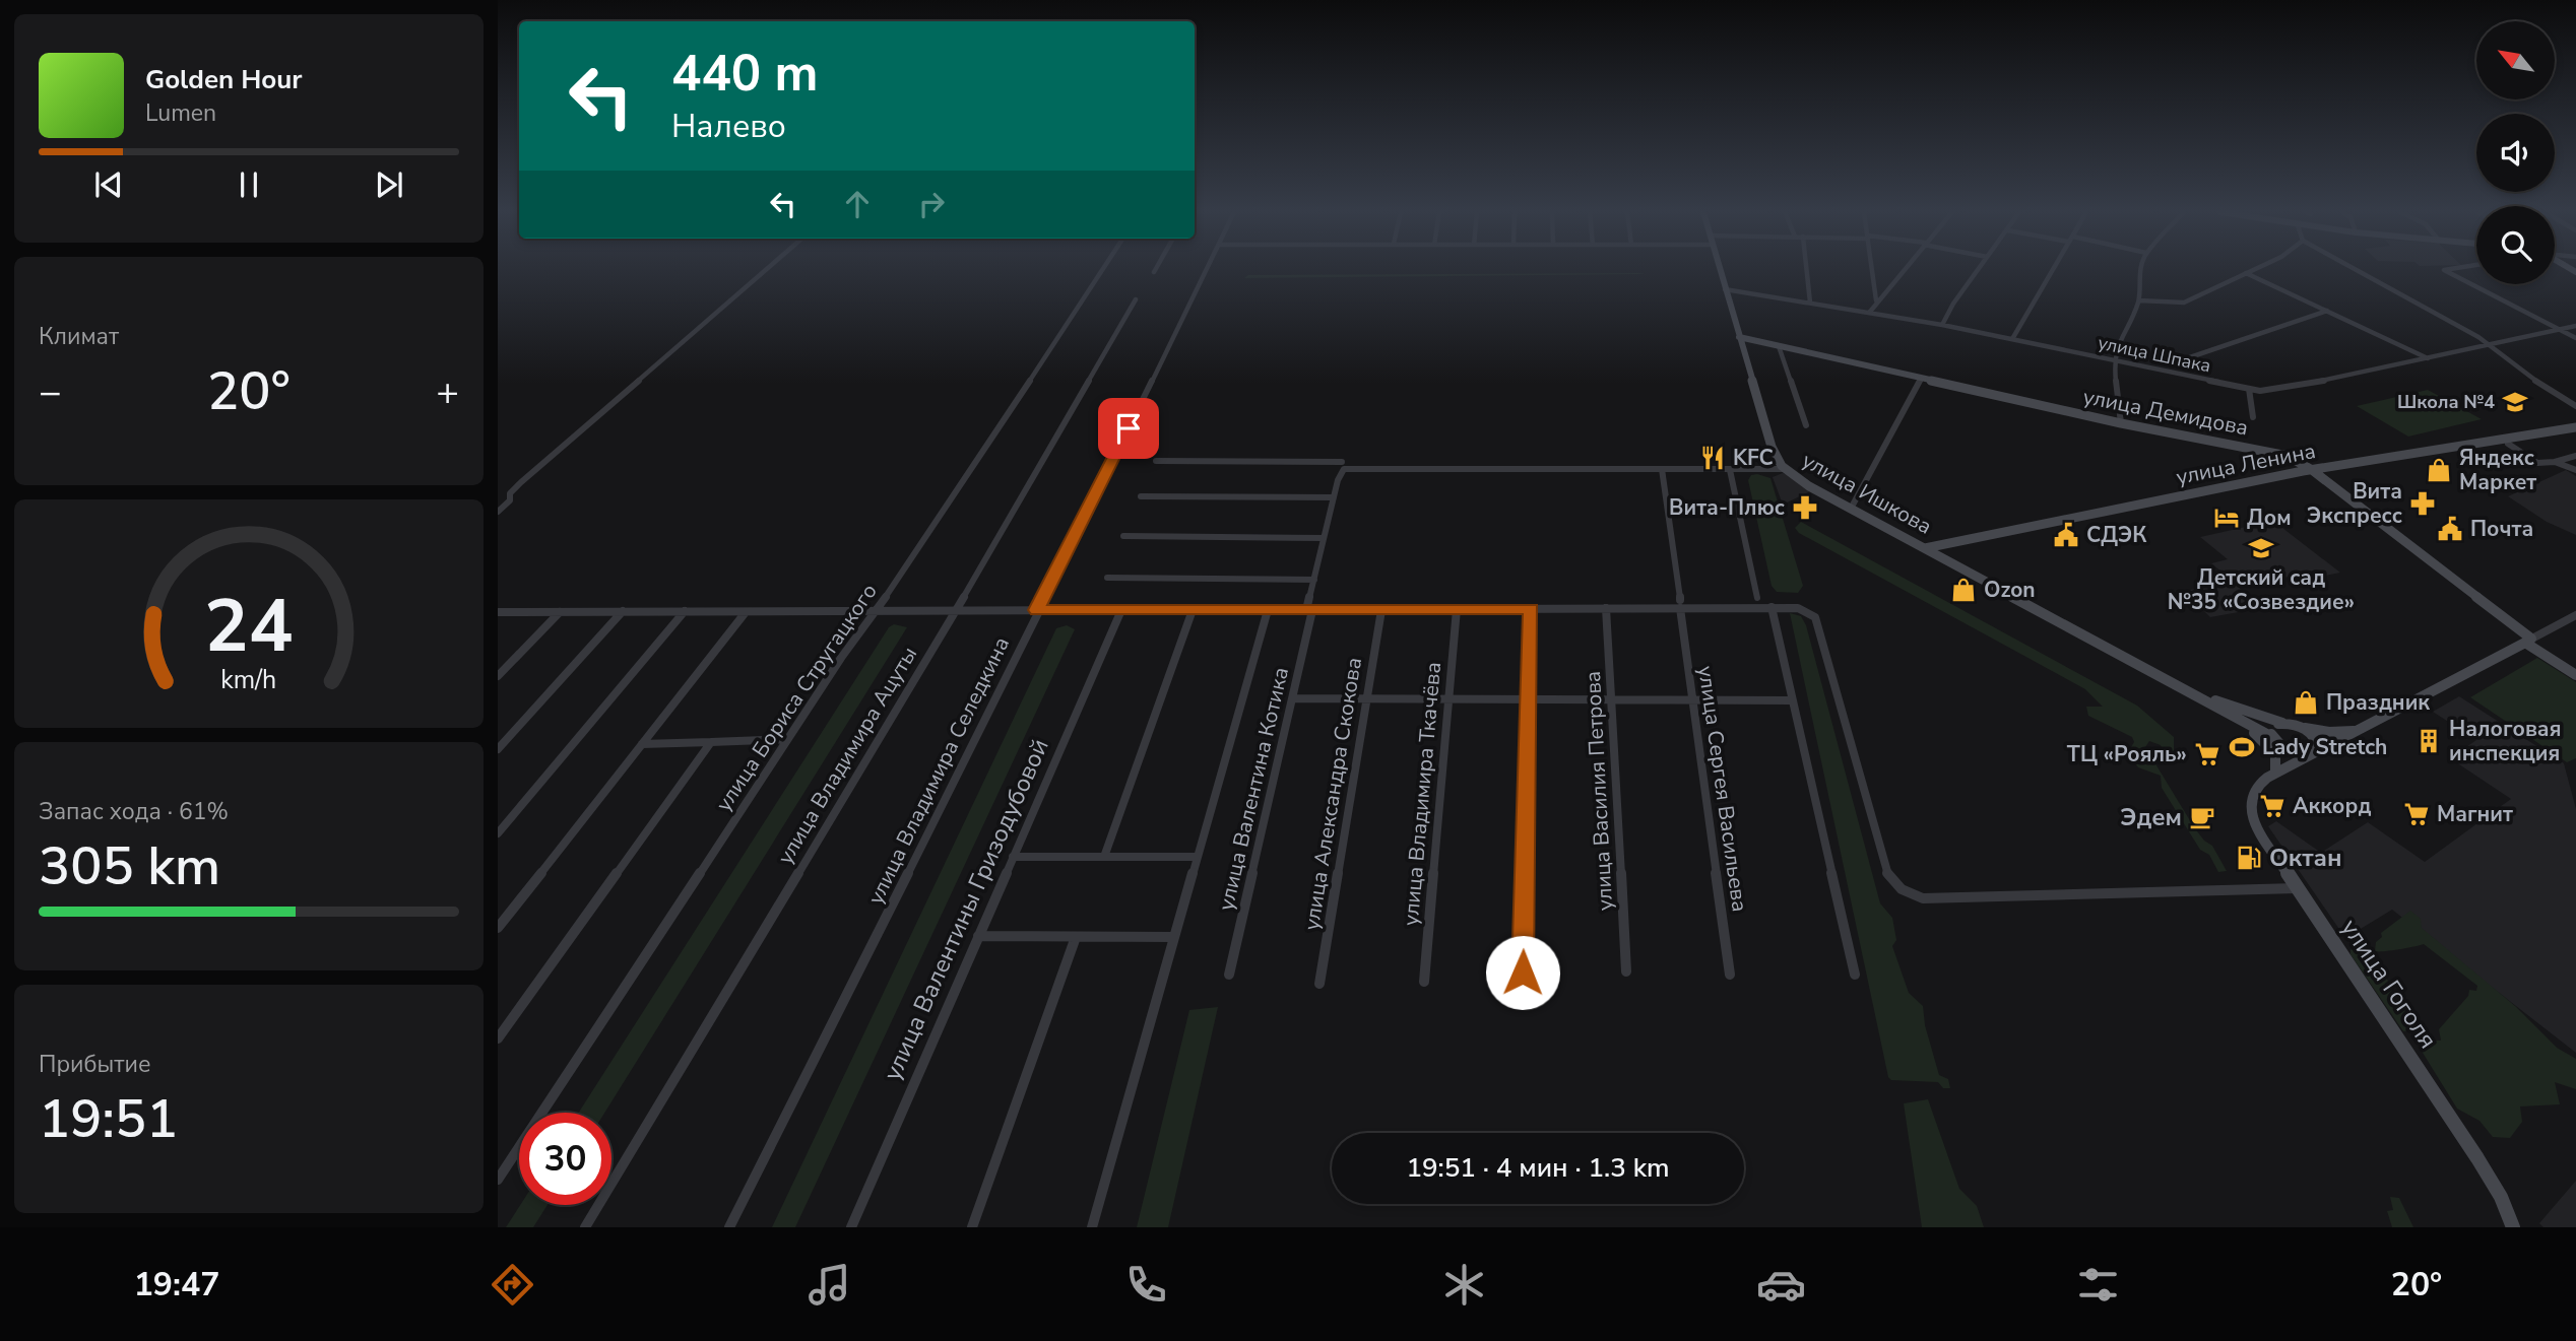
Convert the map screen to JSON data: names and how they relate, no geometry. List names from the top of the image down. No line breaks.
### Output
{"streets":{"street":["улица Шпака","улица Демидова","улица Ленина","улица Ишкова","улица Бориса Стругацкого","улица Владимира Ацуты","улица Владимира Селедкина","улица Валентина Котика","улица Сергея Васильева","улица Василия Петрова","улица Александра Скокова","улица Владимира Ткачёва","улица Валентины Гризодубовой","улица Гоголя"]},"crossings":[["улица Шпака","улица Ишкова"],["улица Демидова","улица Ленина"],["улица Демидова","улица Ишкова"],["улица Ленина","улица Ишкова"]],"places":{"school or university":["Школа №4","Детский сад №35 «Созвездие»"],"restaurant":["KFC"],"shop":["Яндекс Маркет","Ozon","Праздник"],"pharmacy":["Вита Экспресс","Вита-Плюс"],"hotel":["Дом"],"public building":["Почта","СДЭК"],"building":["Налоговая инспекция"],"sports":["Lady Stretch"],"supermarket":["ТЦ «Рояль»","Аккорд","Магнит"],"cafe":["Эдем"],"fuel station":["Октан"]},"north":"top left","page":{"turn":["440 m","Налево"],"song":["Golden Hour","Lumen"],"tile":["Климат",["Запас хода · 61%","305 km"],["Прибытие","19:51"]],"heat":["−","20°","+"],"limit":"30","trip":"19:51 · 4 мин · 1.3 km","tabs":["19:47","20°"],"gauge":["24","km/h"]}}
